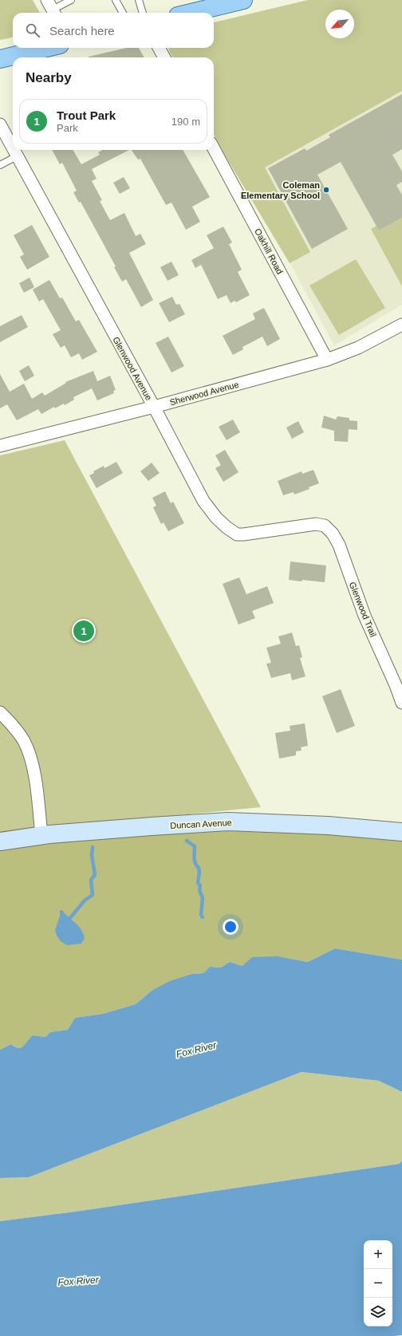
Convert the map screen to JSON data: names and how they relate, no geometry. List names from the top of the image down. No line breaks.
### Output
{"streets":{"street":["Oakhill Road","Glenwood Avenue","Sherwood Avenue","Glenwood Trail","Duncan Avenue"]},"crossings":[["Oakhill Road","Sherwood Avenue"],["Glenwood Avenue","Sherwood Avenue"],["Glenwood Avenue","Glenwood Trail"]],"water":["Fox River"],"places":["Coleman Elementary School"],"north":"bottom left","page":{"search":"Search here","heading":"Nearby","list":[{"mark":"1","name":"Trout Park","note":"Park","value":"190 m"}],"pins":"1","map_buttons":["+","−"]}}
